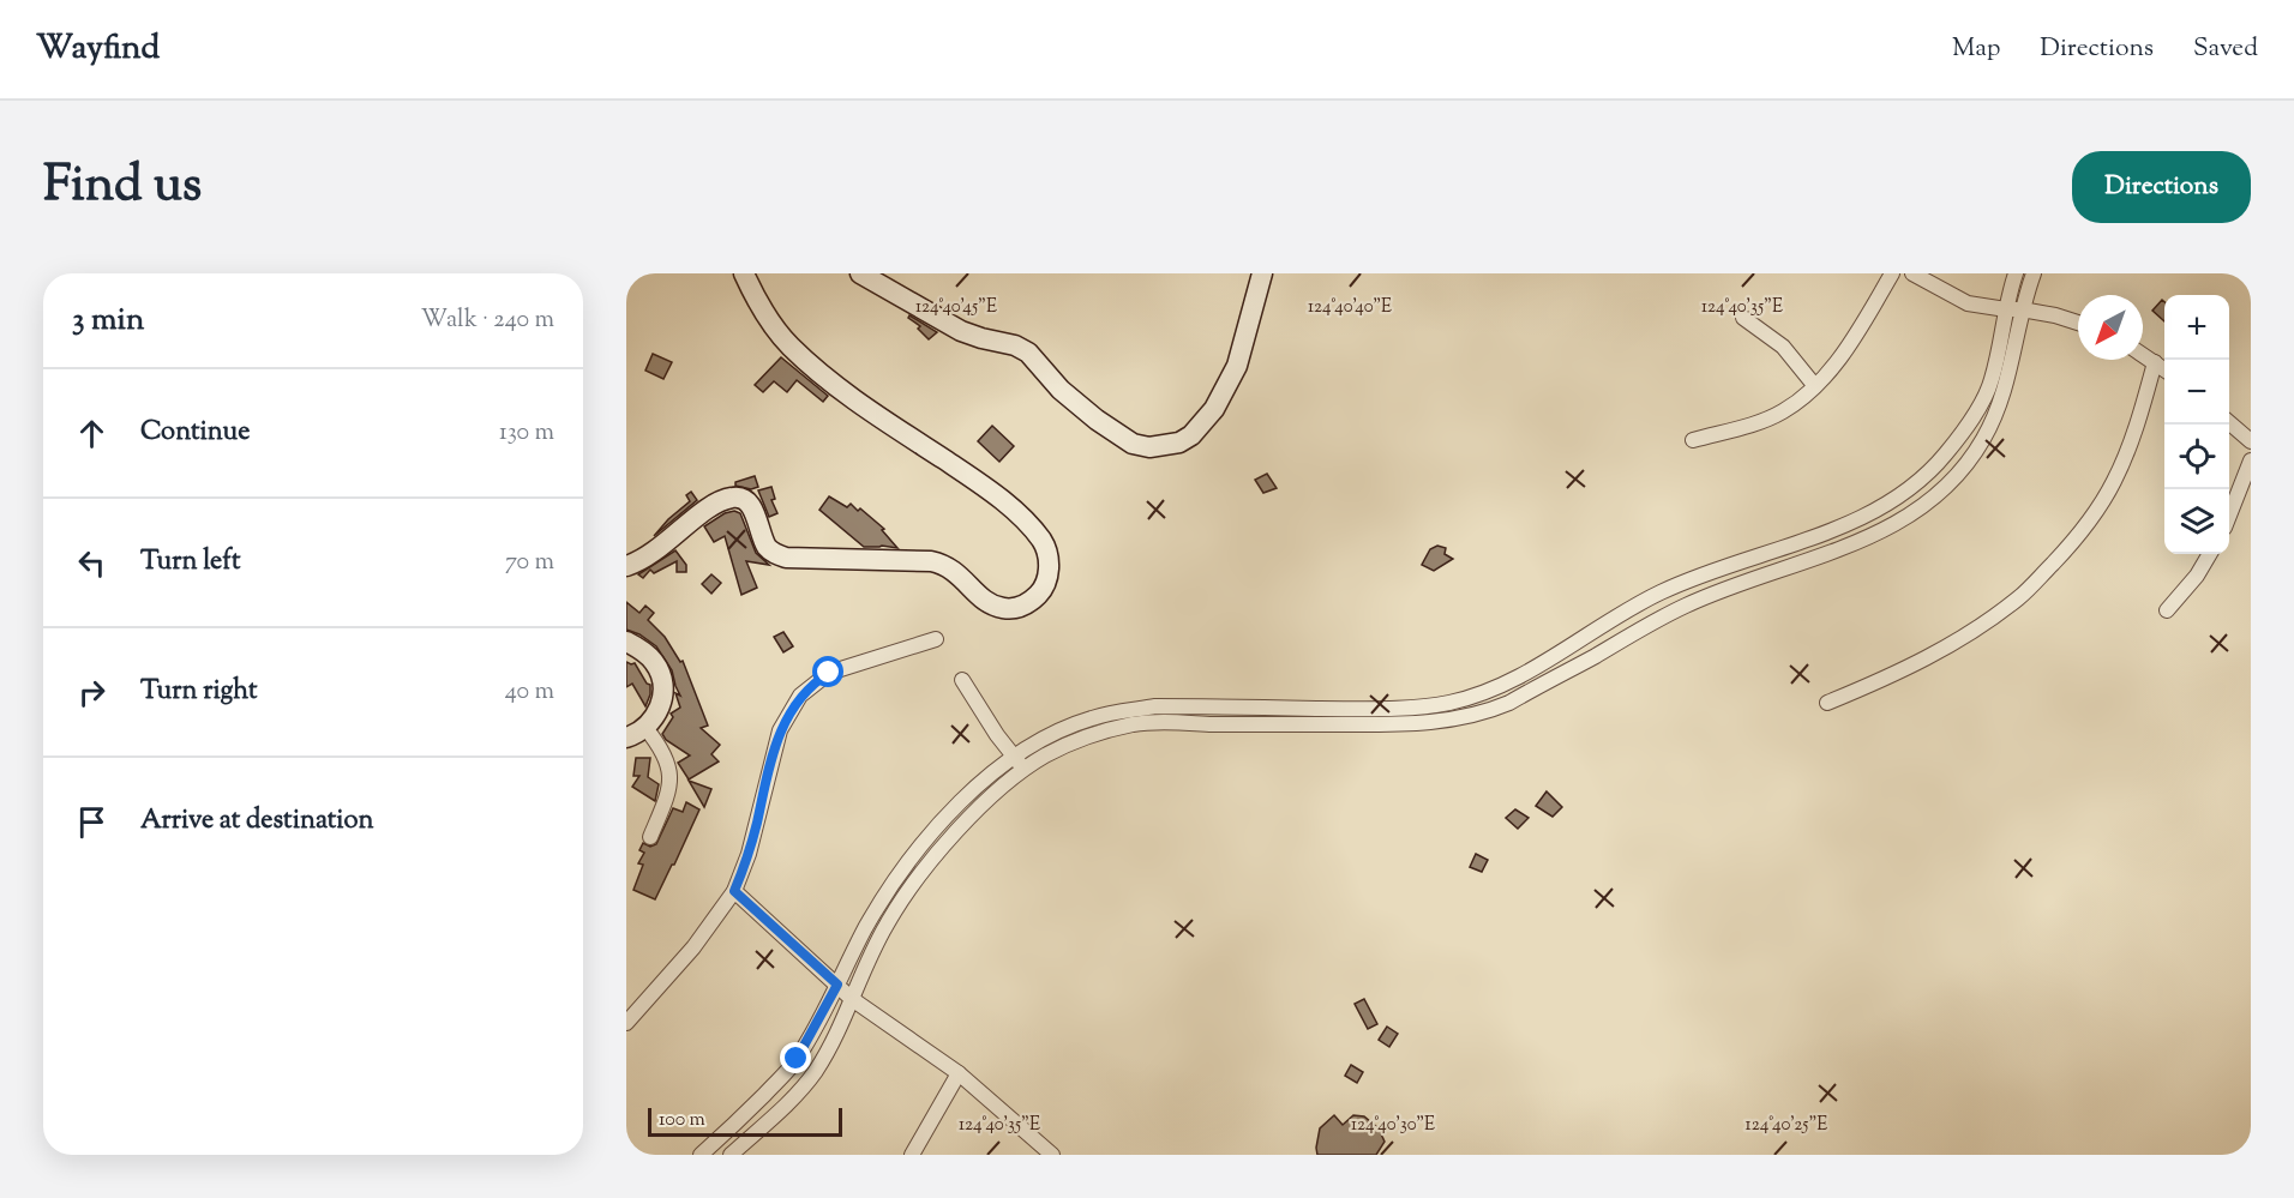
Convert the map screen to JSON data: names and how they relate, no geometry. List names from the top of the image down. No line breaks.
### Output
{"scale_bar":"100 m","north":"bottom left","page":{"header":"Wayfind","nav":["Map","Directions","Saved"],"title":"Find us","buttons":"Directions","heading":["3 min","Walk · 240 m"],"map_buttons":["+","−"],"list":[["Continue","130 m"],["Turn left","70 m"],["Turn right","40 m"],"Arrive at destination"],"scale":"100 m"},"coordinates":["124°40'45\"E","124°40'40\"E","124°40'35\"E","124°40'30\"E","124°40'25\"E"]}
